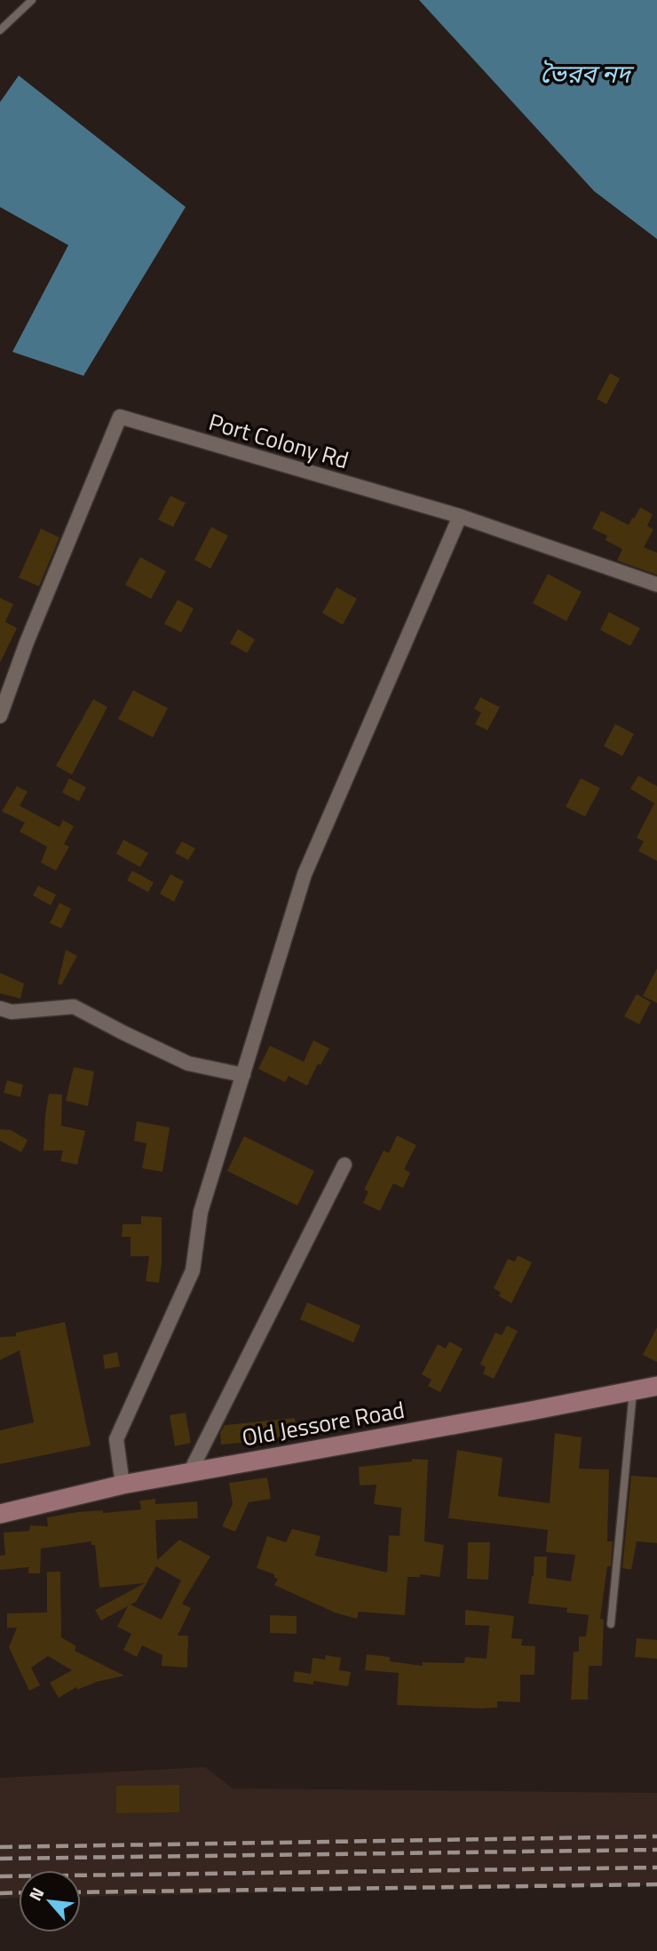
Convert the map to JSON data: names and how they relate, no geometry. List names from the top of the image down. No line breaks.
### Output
{"streets":{"main road":["Old Jessore Road"],"street":["Port Colony Rd"]},"water":["ভৈরব নদ"],"north":"top left"}
